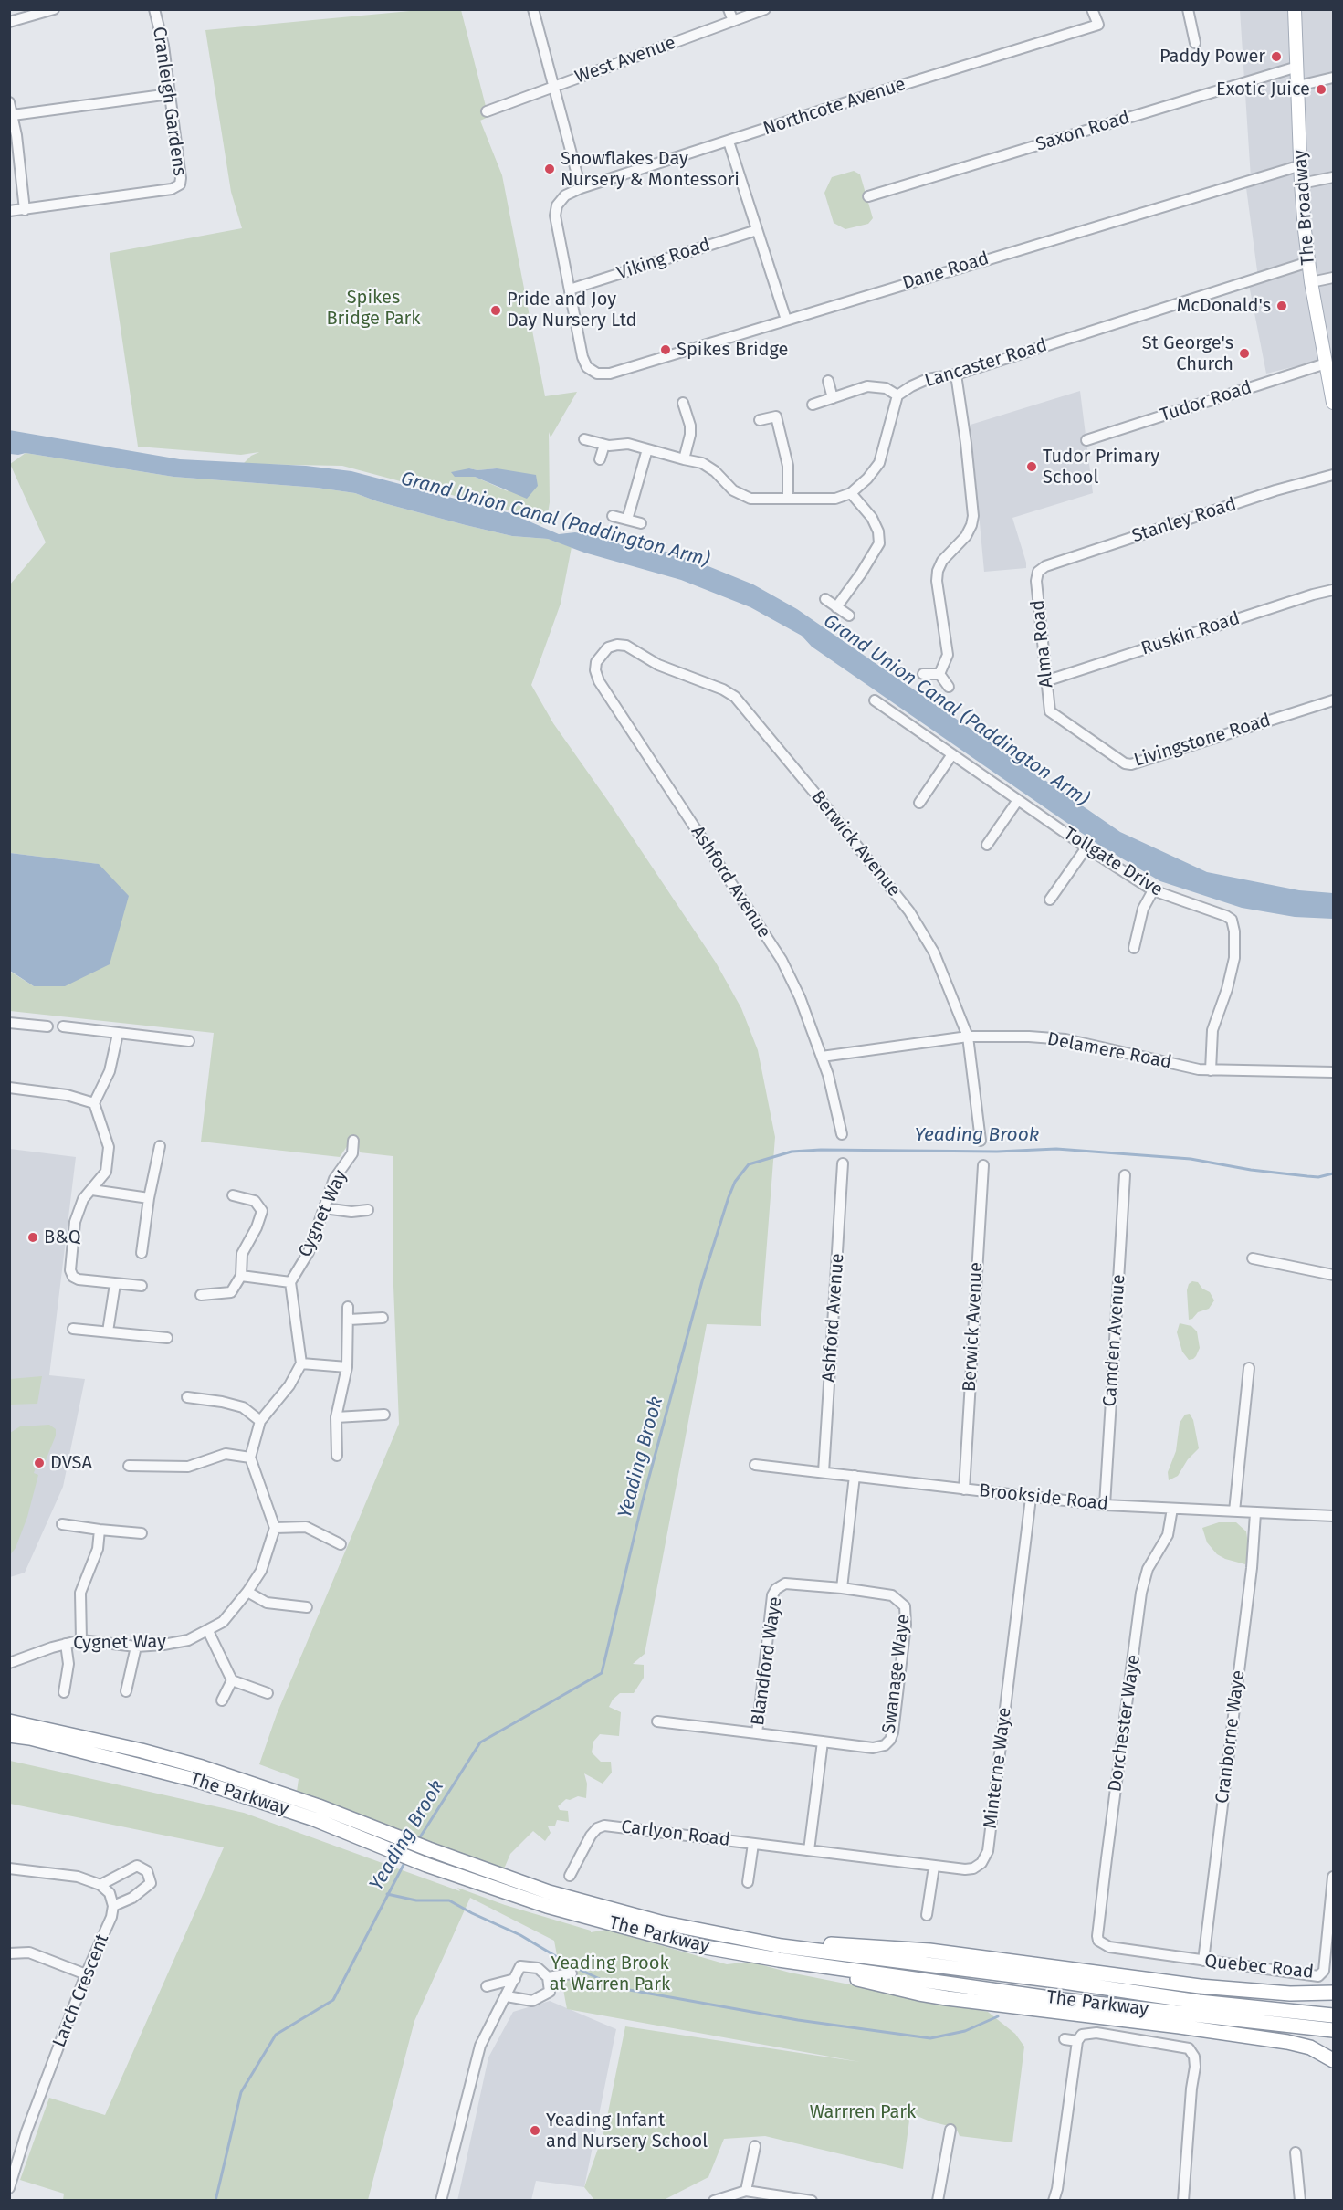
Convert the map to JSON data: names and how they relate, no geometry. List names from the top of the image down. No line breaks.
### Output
{"streets":{"highway":["The Parkway"],"main road":["The Broadway"],"street":["West Avenue","Cranleigh Gardens","Northcote Avenue","Saxon Road","Viking Road","Dane Road","Lancaster Road","Tudor Road","Stanley Road","Ruskin Road","Alma Road","Livingstone Road","Berwick Avenue","Tollgate Drive","Ashford Avenue","Delamere Road","Cygnet Way","Camden Avenue","Brookside Road","Blandford Waye","Swanage Waye","Dorchester Waye","Cranborne Waye","Minterne Waye","Carlyon Road","Quebec Road","Larch Crescent"]},"crossings":[["Northcote Avenue","Viking Road"],["Northcote Avenue","Dane Road"],["Saxon Road","The Broadway"],["The Broadway","Dane Road"],["The Broadway","Lancaster Road"],["The Broadway","Tudor Road"],["Viking Road","Dane Road"],["Stanley Road","Alma Road"],["Ruskin Road","Alma Road"],["Alma Road","Livingstone Road"],["Berwick Avenue","Ashford Avenue"],["Berwick Avenue","Delamere Road"],["Berwick Avenue","Brookside Road"],["Tollgate Drive","Delamere Road"],["Ashford Avenue","Delamere Road"],["Ashford Avenue","Brookside Road"],["Camden Avenue","Brookside Road"],["Brookside Road","Dorchester Waye"],["Brookside Road","Cranborne Waye"],["Brookside Road","Minterne Waye"],["Blandford Waye","Swanage Waye"],["Dorchester Waye","Quebec Road"],["Cranborne Waye","Quebec Road"],["Minterne Waye","Carlyon Road"]],"water":["Grand Union Canal (Paddington Arm)","Yeading Brook"],"parks":["Spikes Bridge Park","Yeading Brook at Warren Park","Warrren Park"],"places":["Paddy Power","Exotic Juice","Snowflakes Day Nursery & Montessori","McDonald's","Pride and Joy Day Nursery Ltd","Spikes Bridge","St George's Church","Tudor Primary School","B&Q","DVSA","Yeading Infant and Nursery School"]}
